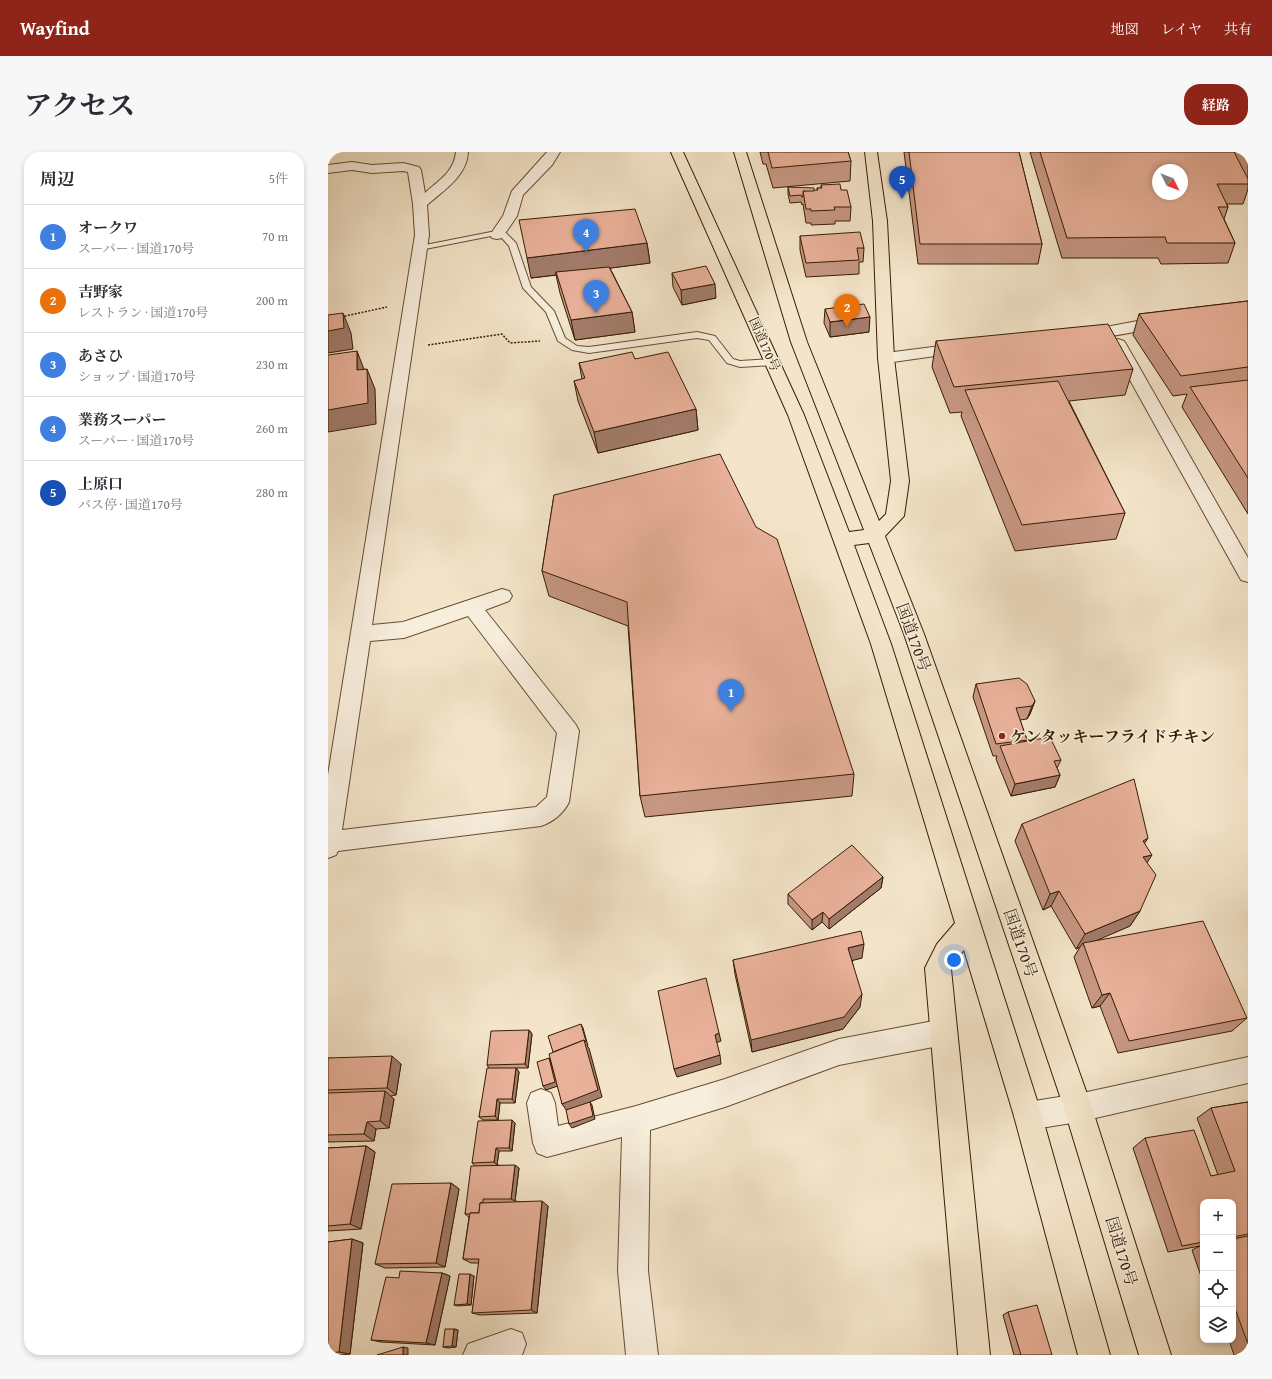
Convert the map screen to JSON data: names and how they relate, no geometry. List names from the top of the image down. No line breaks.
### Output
{"streets":{"highway":["国道170号"]},"places":["ケンタッキーフライドチキン"],"north":"bottom right","page":{"header":"Wayfind","nav":["地図","レイヤ","共有"],"title":"アクセス","buttons":"経路","heading":["周辺","5件"],"pins":["5","4","3","2","1"],"list":[{"mark":"1","name":"オークワ","note":"スーパー · 国道170号","value":"70 m"},{"mark":"2","name":"吉野家","note":"レストラン · 国道170号","value":"200 m"},{"mark":"3","name":"あさひ","note":"ショップ · 国道170号","value":"230 m"},{"mark":"4","name":"業務スーパー","note":"スーパー · 国道170号","value":"260 m"},{"mark":"5","name":"上原口","note":"バス停 · 国道170号","value":"280 m"}],"map_buttons":["+","−"]}}
